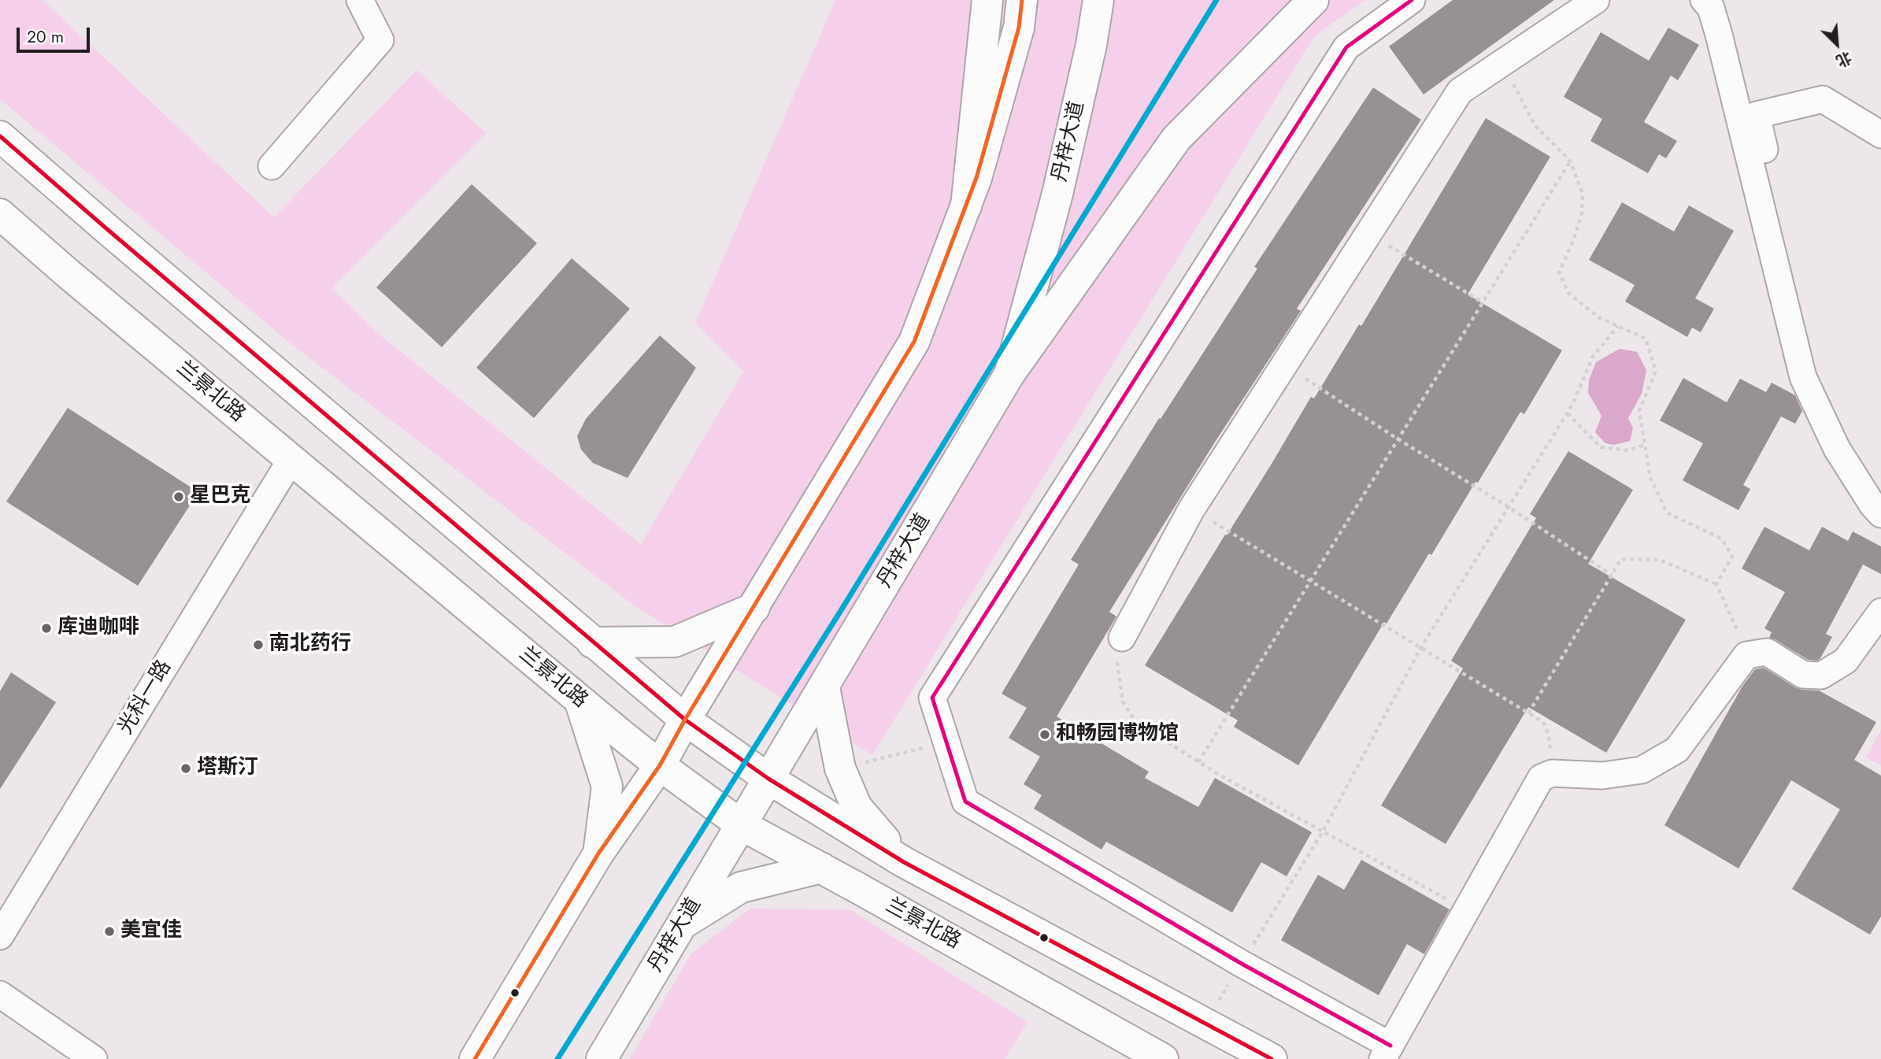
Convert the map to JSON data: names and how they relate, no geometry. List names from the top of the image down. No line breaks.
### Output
{"streets":{"main road":["丹梓大道","兰景北路"],"street":["光科一路"]},"crossings":[["丹梓大道","兰景北路"],["兰景北路","光科一路"]],"places":["星巴克","库迪咖啡","南北药行","和畅园博物馆","塔斯汀","美宜佳"],"scale_bar":"20 m","north":"bottom right"}
